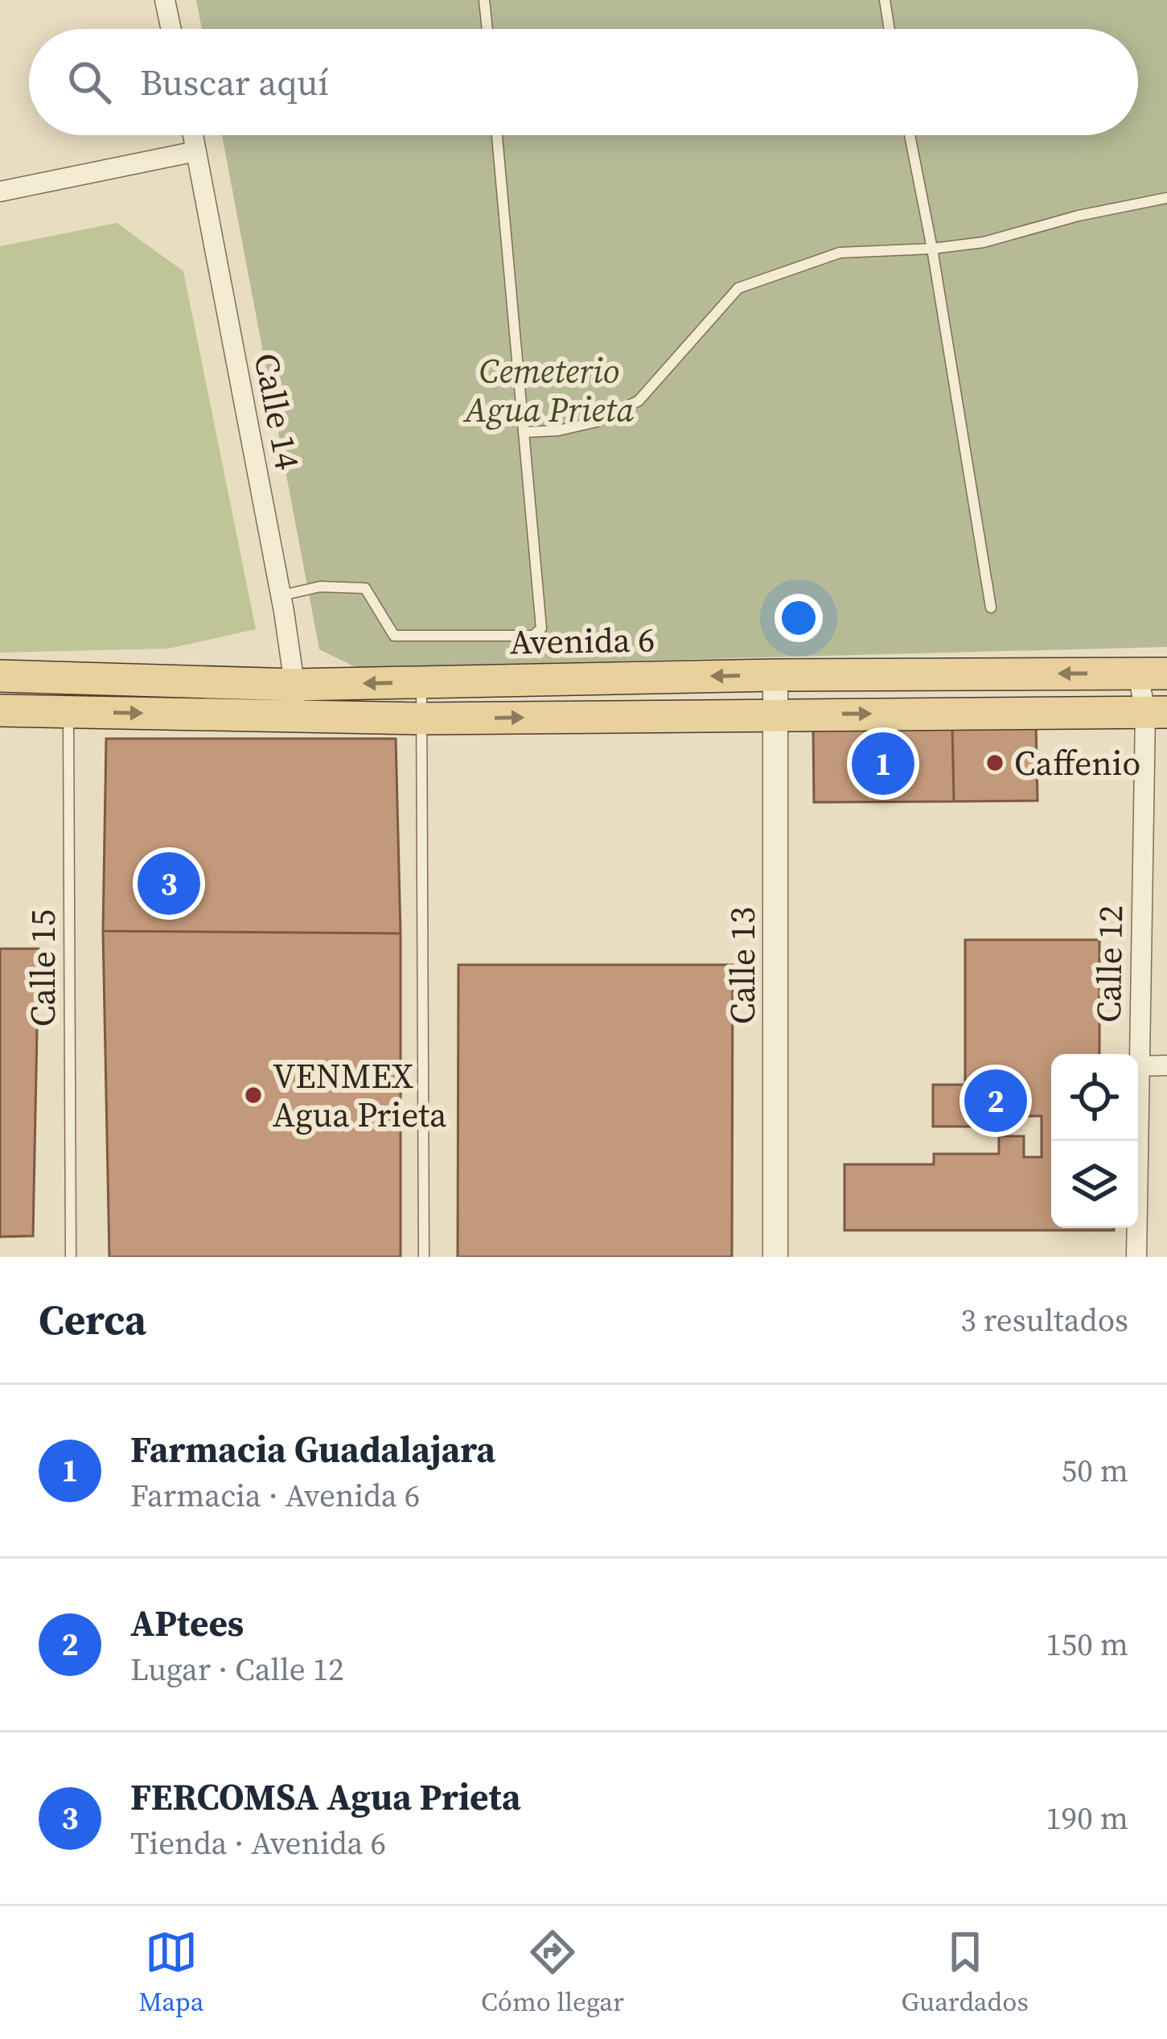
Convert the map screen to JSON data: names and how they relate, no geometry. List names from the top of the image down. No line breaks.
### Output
{"streets":{"main road":["Avenida 6"],"street":["Calle 14","Calle 12","Calle 13"],"lane":["Calle 15"]},"crossings":[["Calle 14","Avenida 6"],["Avenida 6","Calle 12"],["Avenida 6","Calle 13"],["Avenida 6","Calle 15"]],"parks":["Cemeterio Agua Prieta"],"places":["Caffenio","VENMEX Agua Prieta"],"page":{"search":"Buscar aquí","pins":["1","3","2"],"heading":["Cerca","3 resultados"],"list":[{"mark":"1","name":"Farmacia Guadalajara","note":"Farmacia · Avenida 6","value":"50 m"},{"mark":"2","name":"APtees","note":"Lugar · Calle 12","value":"150 m"},{"mark":"3","name":"FERCOMSA Agua Prieta","note":"Tienda · Avenida 6","value":"190 m"}],"nav":["Mapa","Cómo llegar","Guardados"]}}
